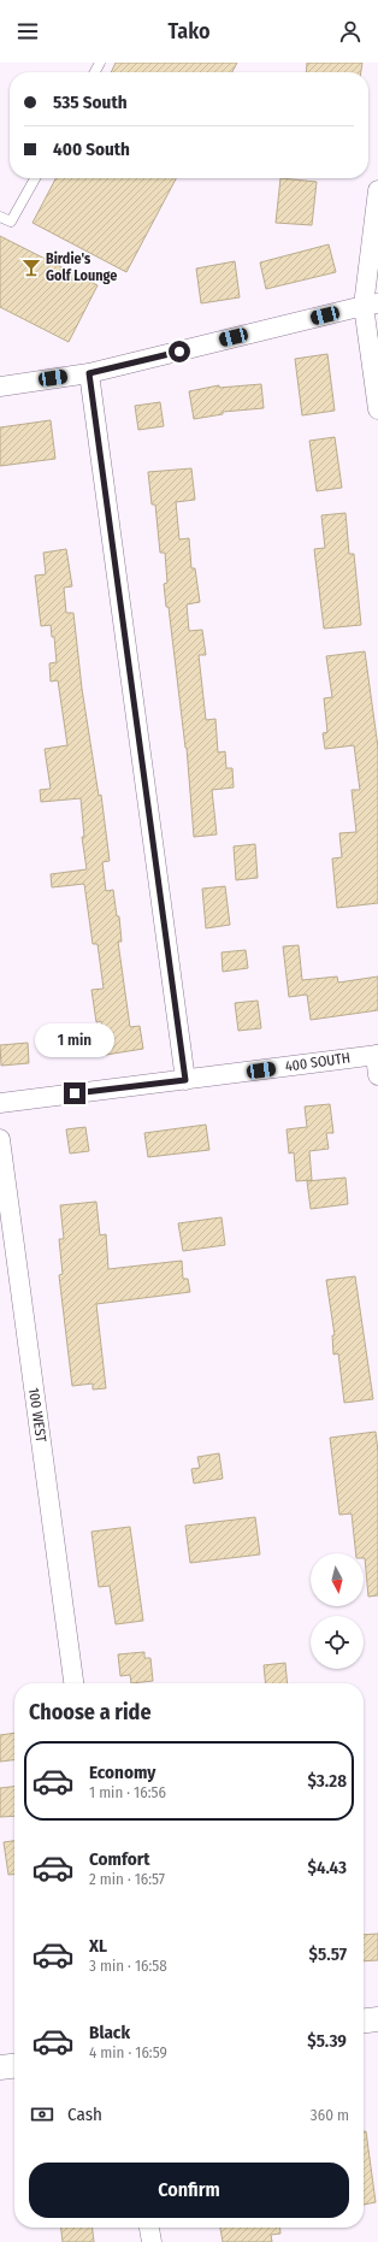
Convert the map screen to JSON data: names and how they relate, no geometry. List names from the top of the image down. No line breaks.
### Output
{"streets":{"street":["400 SOUTH","100 WEST"]},"places":{"bar":["Birdie's Golf Lounge"]},"north":"bottom","page":{"header":"Tako","banner":["535 South","400 South"],"bubble":"1 min","heading":"Choose a ride","list":[{"name":"Economy","note":"1 min · 16:56","value":"$3.28"},{"name":"Comfort","note":"2 min · 16:57","value":"$4.43"},{"name":"XL","note":"3 min · 16:58","value":"$5.57"},{"name":"Black","note":"4 min · 16:59","value":"$5.39"}],"pay":["Cash","360 m"],"buttons":"Confirm"}}
